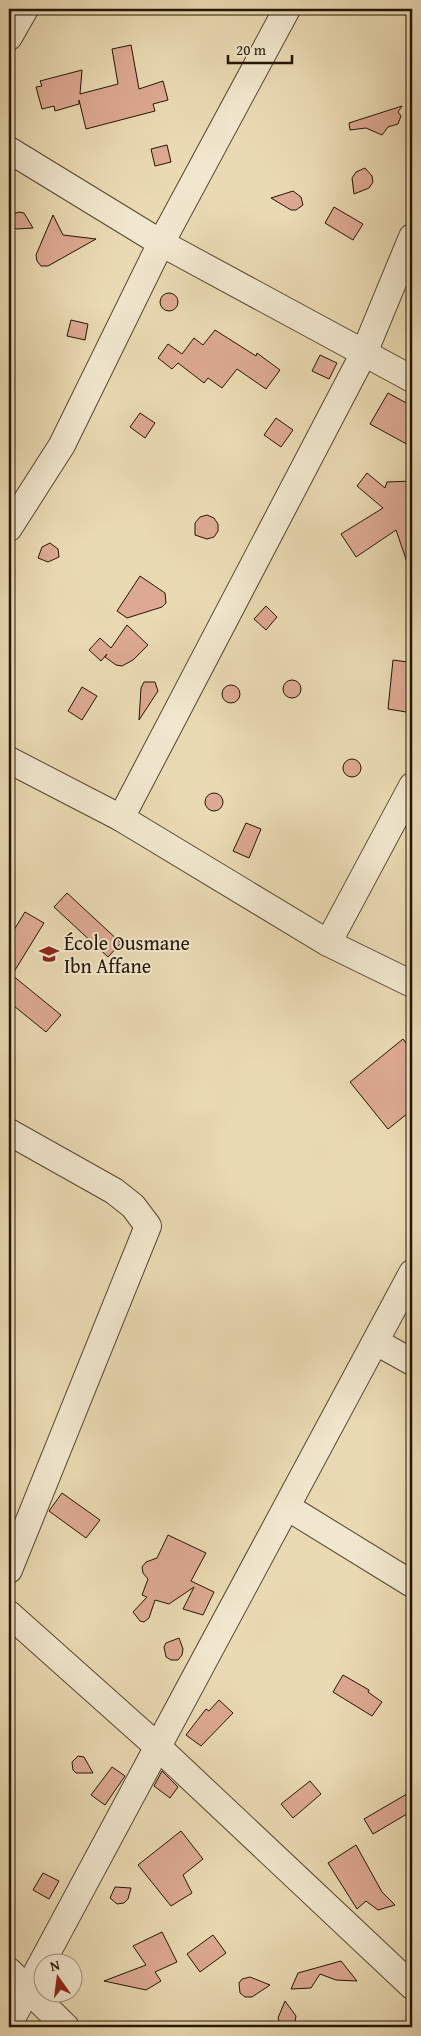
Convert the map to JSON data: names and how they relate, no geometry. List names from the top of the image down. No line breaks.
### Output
{"places":{"school or university":["École Ousmane Ibn Affane"]},"scale_bar":"20 m","north":"top"}
